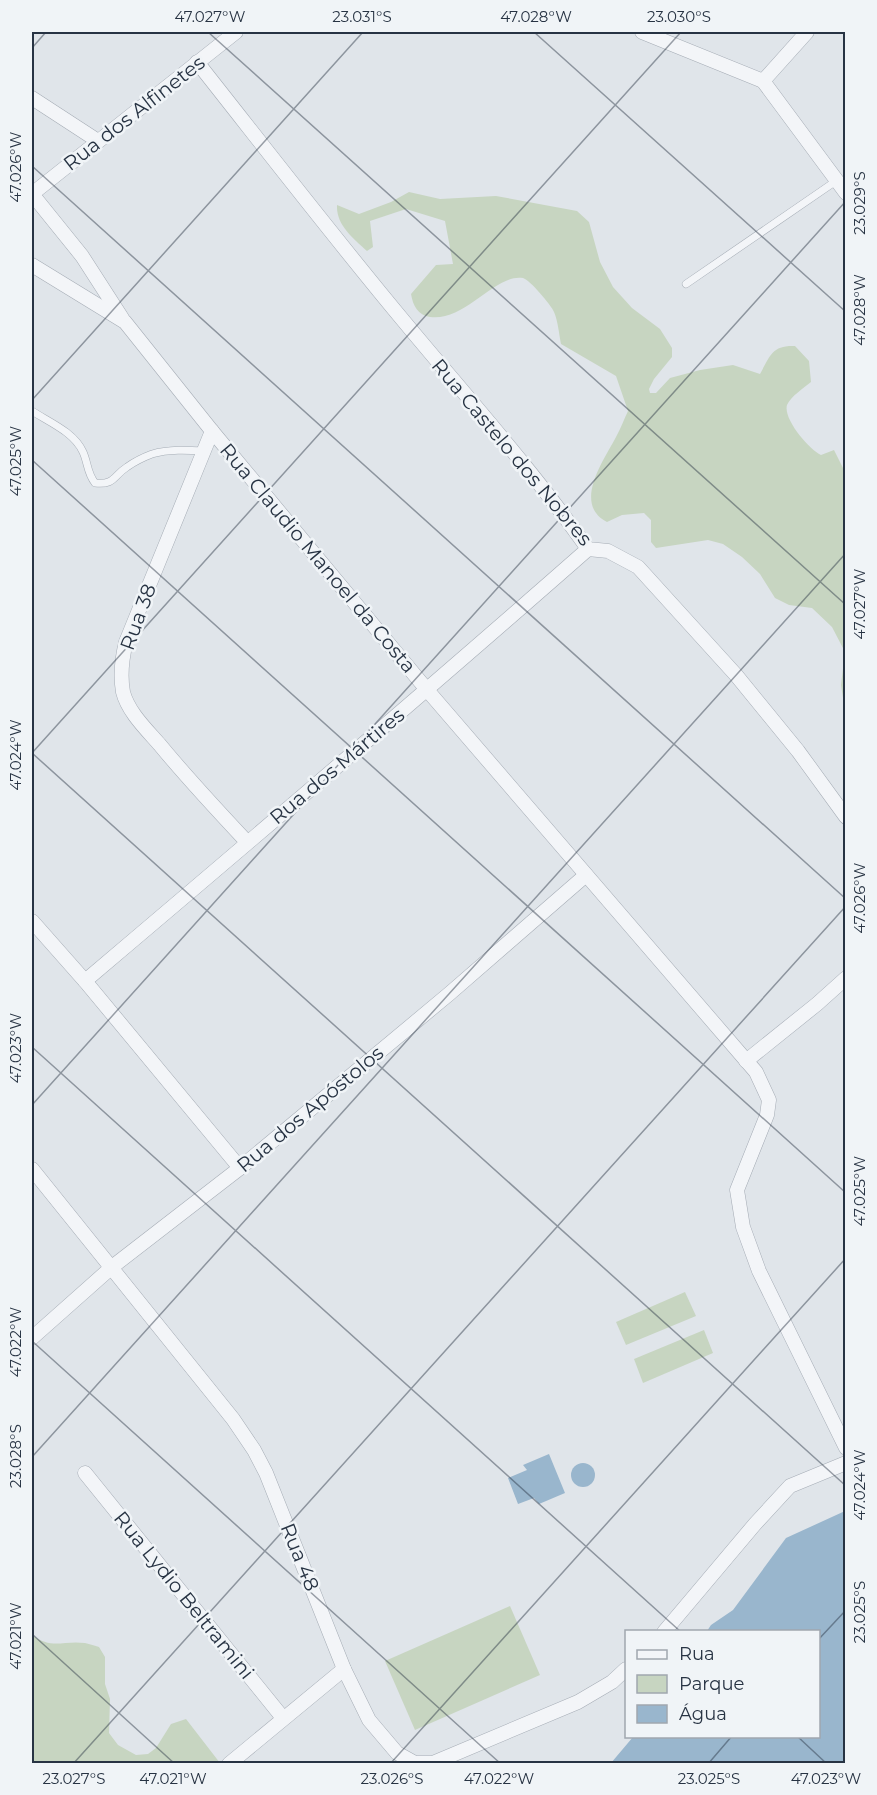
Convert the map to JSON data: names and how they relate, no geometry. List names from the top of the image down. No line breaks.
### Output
{"streets":{"street":["Rua dos Alfinetes","Rua Castelo dos Nobres","Rua Claudio Manoel da Costa","Rua 38","Rua dos Mártires","Rua dos Apóstolos","Rua 48","Rua Lydio Beltramini"]},"crossings":[["Rua dos Alfinetes","Rua Castelo dos Nobres"],["Rua Castelo dos Nobres","Rua dos Mártires"],["Rua Claudio Manoel da Costa","Rua 38"],["Rua Claudio Manoel da Costa","Rua dos Mártires"],["Rua Claudio Manoel da Costa","Rua dos Apóstolos"],["Rua 38","Rua dos Mártires"],["Rua dos Apóstolos","Rua 48"]],"legend":["Rua","Parque","Água"],"coordinates":["47.027°W","23.031°S","47.028°W","23.030°S","47.026°W","23.029°S","47.025°W","47.024°W","47.023°W","47.022°W","23.028°S","23.025°S","47.021°W","23.027°S","23.026°S"]}
